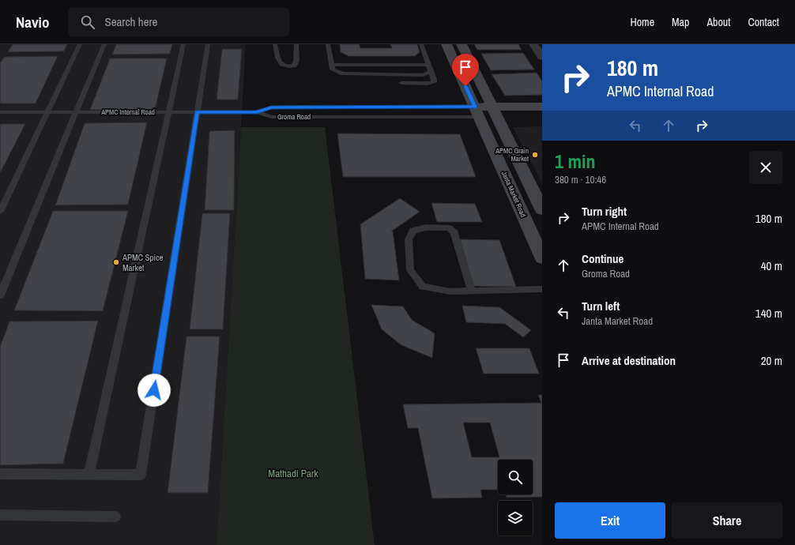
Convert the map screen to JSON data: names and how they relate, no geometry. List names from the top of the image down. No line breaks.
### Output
{"streets":{"main road":["Groma Road","Janta Market Road"],"lane":["APMC Internal Road"]},"crossings":[["APMC Internal Road","Groma Road"],["Groma Road","Janta Market Road"]],"parks":["Mathadi Park"],"places":["APMC Grain Market","APMC Spice Market"],"page":{"header":"Navio","search":"Search here","nav":["Home","Map","About","Contact"],"turn":["180 m","APMC Internal Road"],"heading":["1 min","380 m · 10:46"],"list":[{"name":"Turn right","note":"APMC Internal Road","value":"180 m"},{"name":"Continue","note":"Groma Road","value":"40 m"},{"name":"Turn left","note":"Janta Market Road","value":"140 m"},{"name":"Arrive at destination","value":"20 m"}],"buttons":["Exit","Share"]}}
